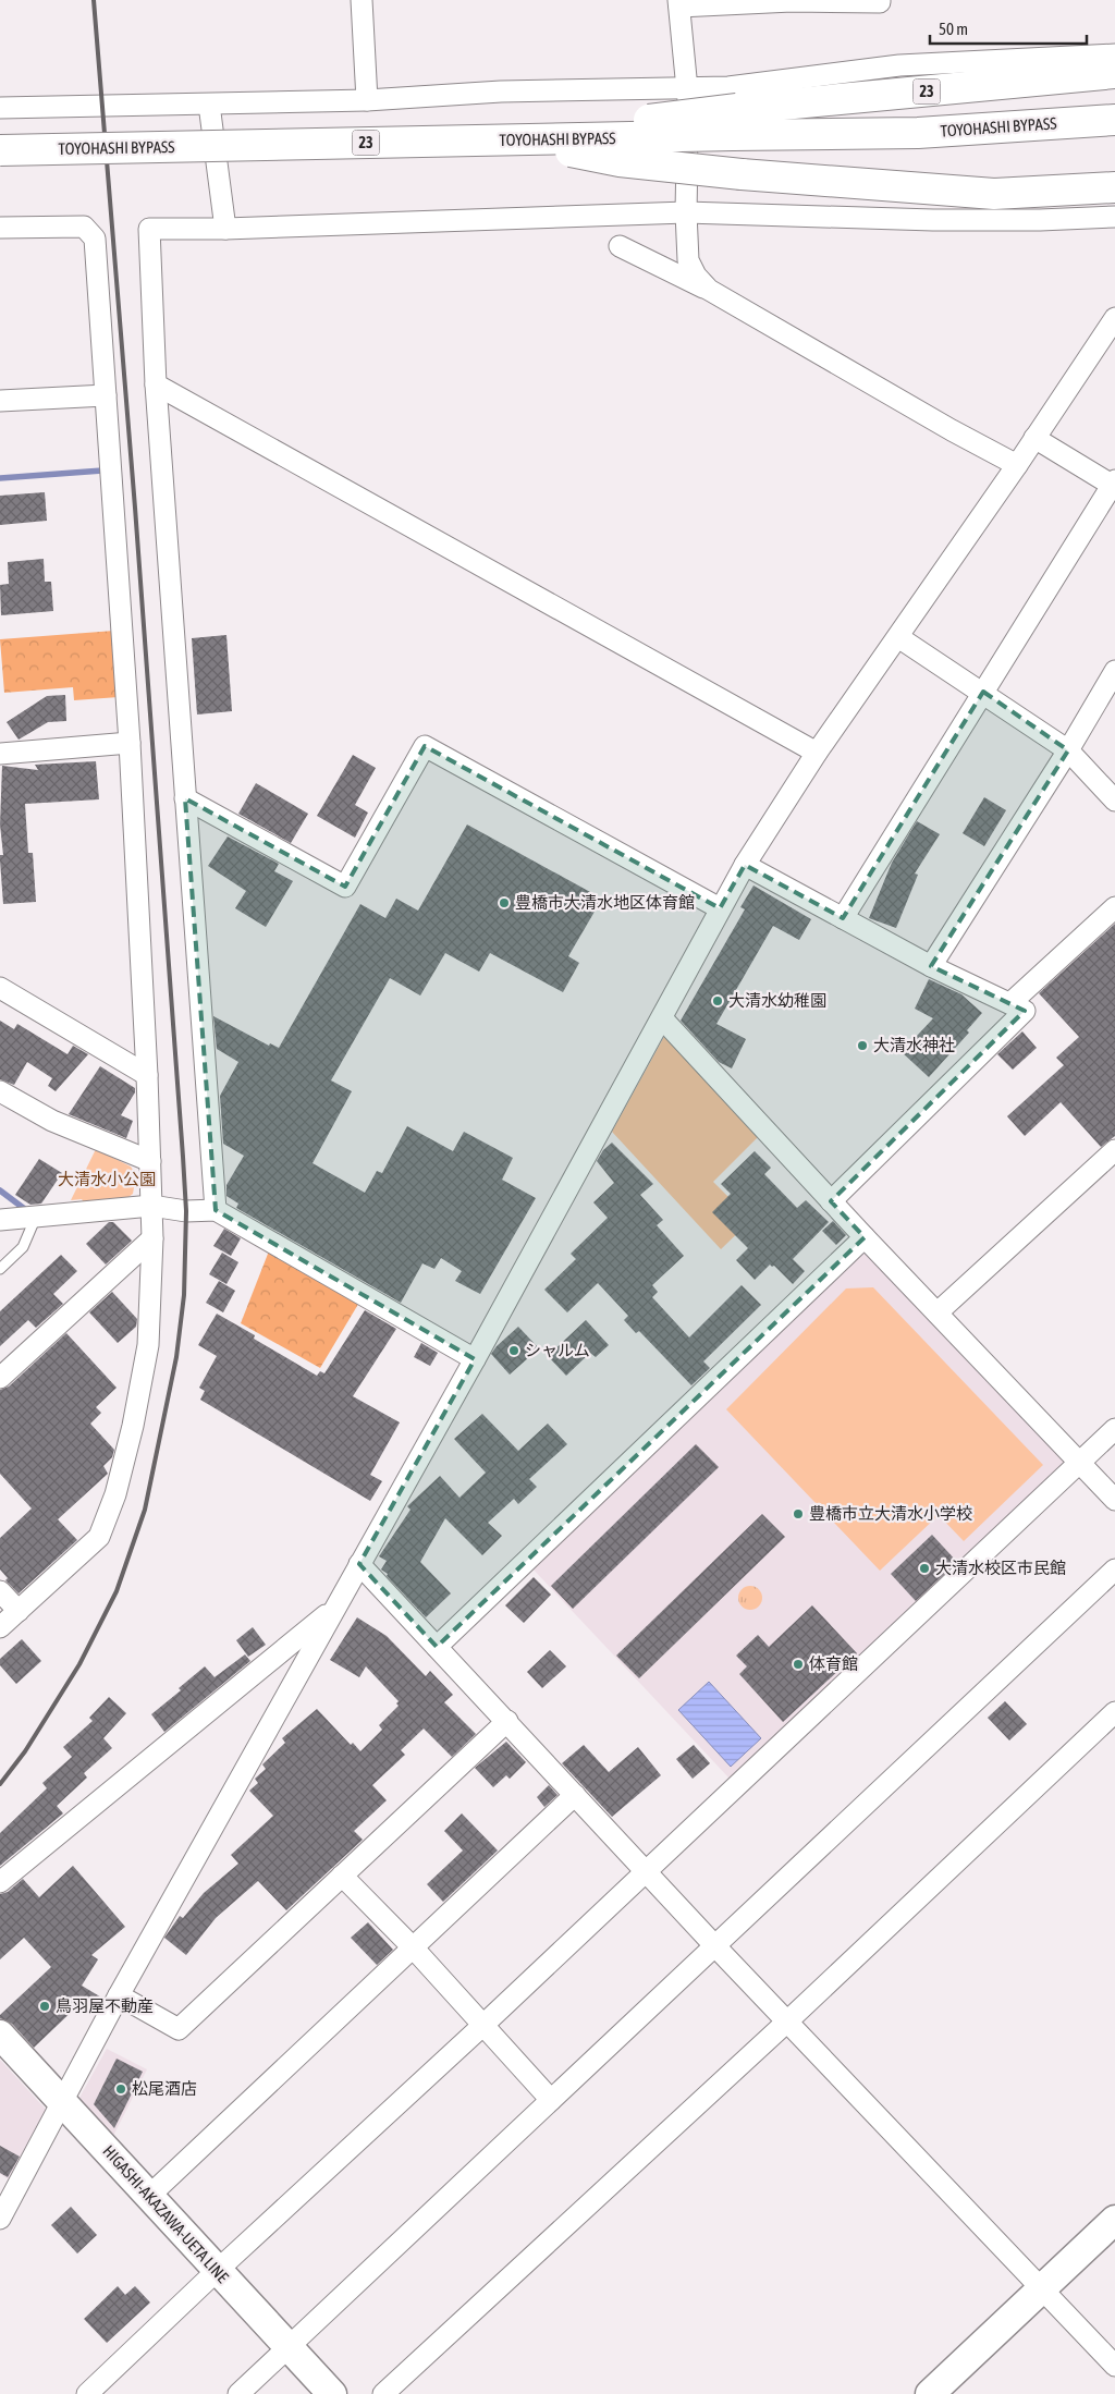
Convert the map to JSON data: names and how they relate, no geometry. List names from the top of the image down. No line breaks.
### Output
{"streets":{"highway":["23","TOYOHASHI BYPASS"],"main road":["HIGASHI-AKAZAWA-UETA LINE"]},"crossings":[["23","TOYOHASHI BYPASS"]],"parks":["大清水小公園"],"places":["豊橋市大清水地区体育館","大清水幼稚園","大清水神社","シャルム","豊橋市立大清水小学校","大清水校区市民館","体育館","鳥羽屋不動産","松尾酒店"],"scale_bar":"50 m"}
